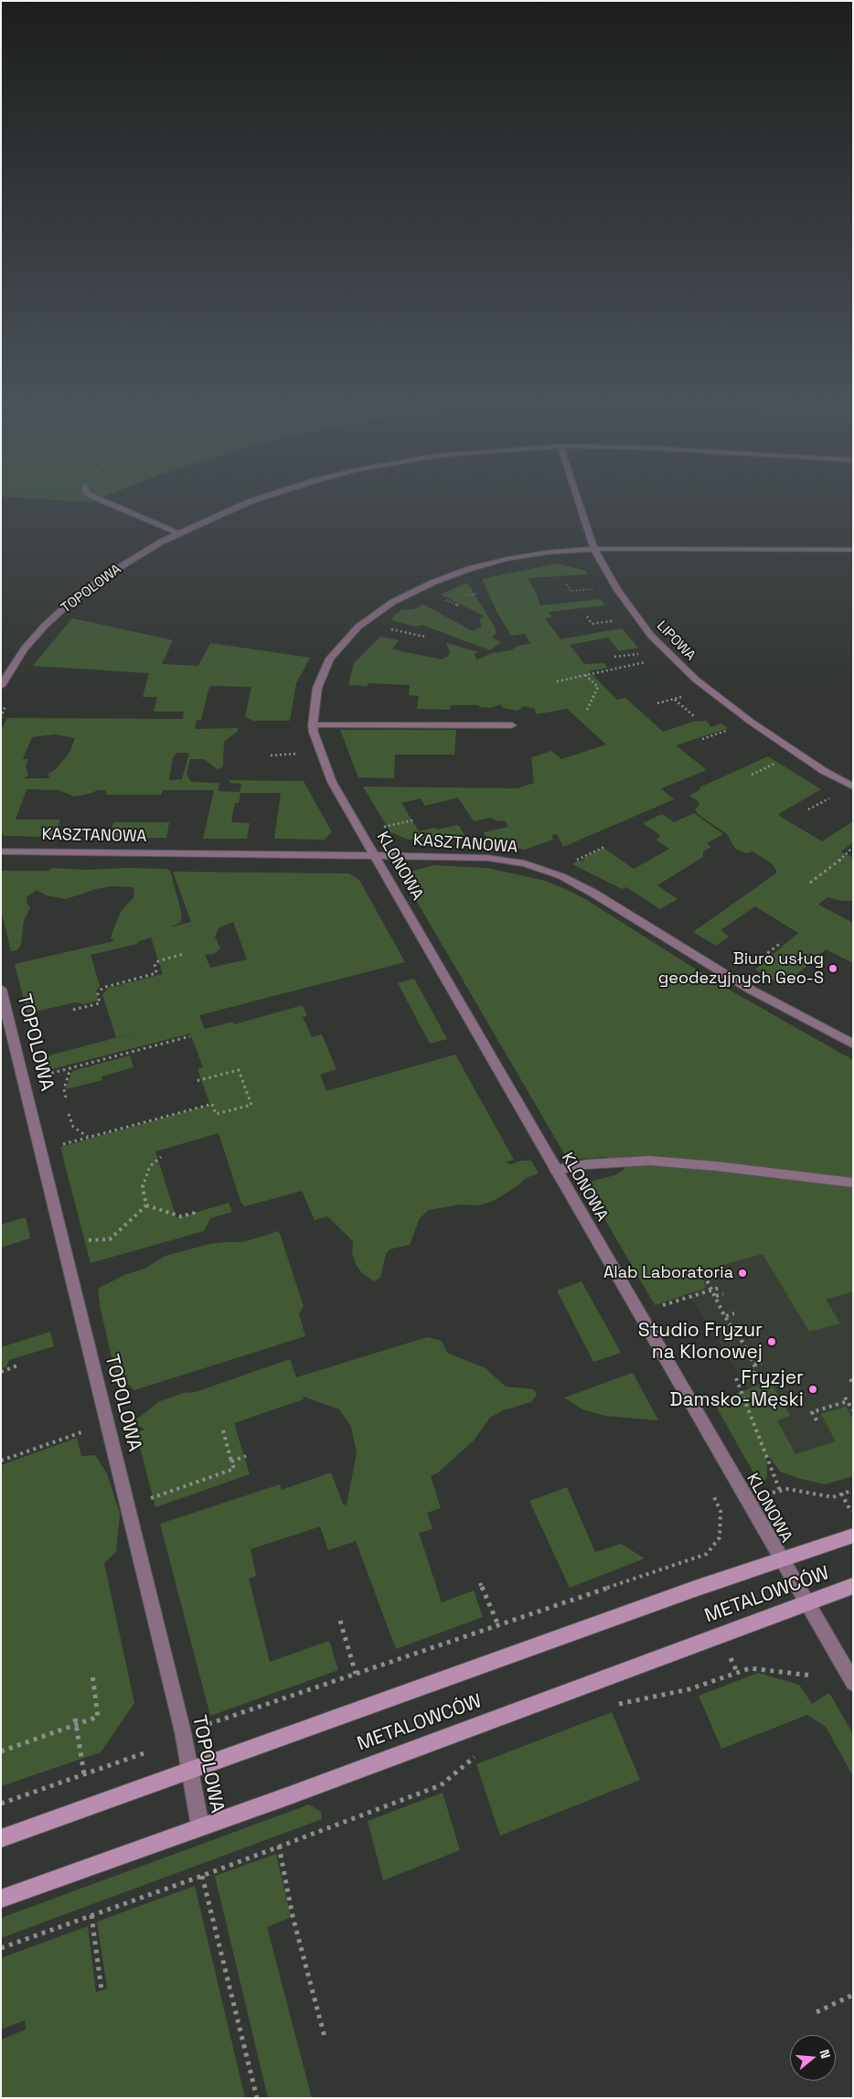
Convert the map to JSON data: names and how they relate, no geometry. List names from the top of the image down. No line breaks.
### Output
{"streets":{"street":["TOPOLOWA","LIPOWA","KASZTANOWA","KLONOWA","METALOWCÓW"]},"crossings":[["TOPOLOWA","METALOWCÓW"],["LIPOWA","KLONOWA"],["KASZTANOWA","KLONOWA"],["KLONOWA","METALOWCÓW"]],"places":["Biuro usług geodezyjnych Geo-S","Alab Laboratoria","Studio Fryzur na Klonowej","Fryzjer Damsko-Męski"],"north":"right"}
